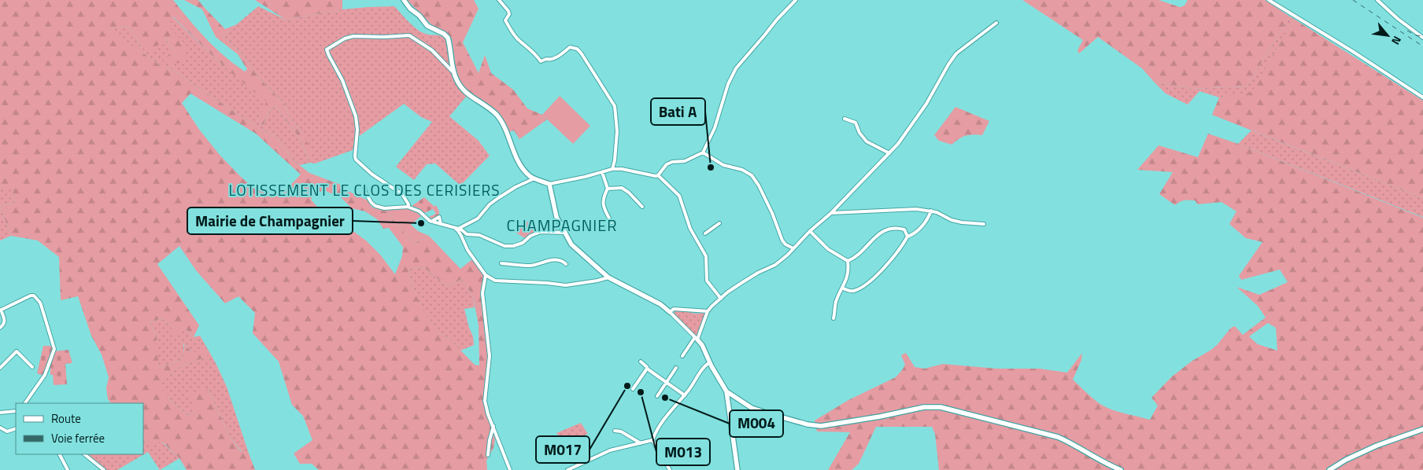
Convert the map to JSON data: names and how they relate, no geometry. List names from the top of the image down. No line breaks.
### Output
{"districts":["LOTISSEMENT LE CLOS DES CERISIERS","CHAMPAGNIER"],"places":["Bati A","Mairie de Champagnier","M017","M013","M004"],"legend":["Route","Voie ferrée"],"north":"bottom right"}
